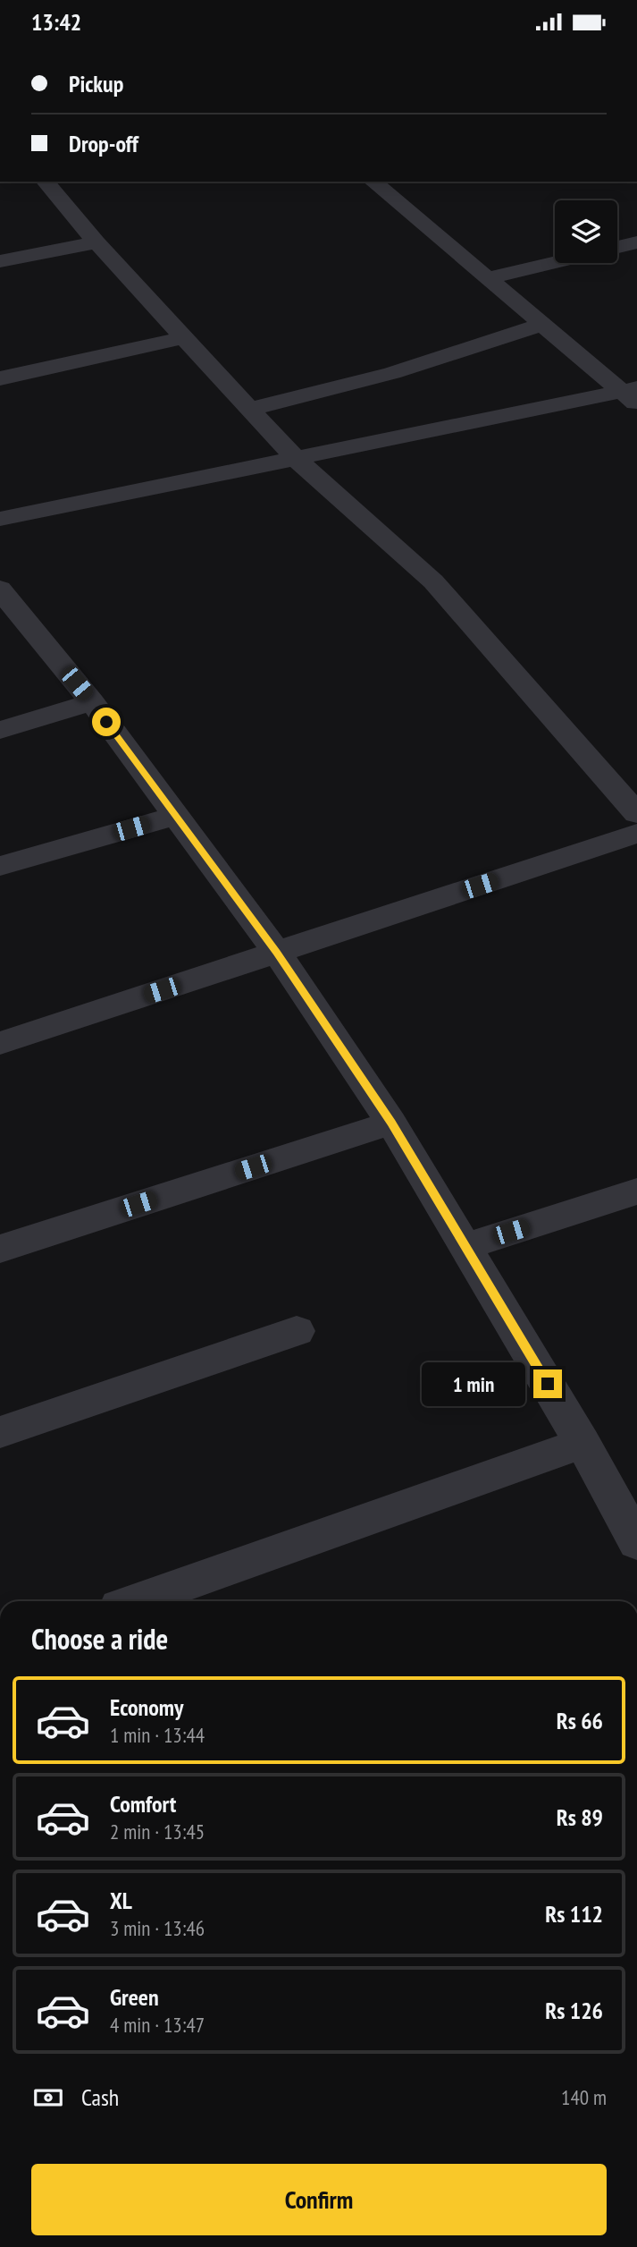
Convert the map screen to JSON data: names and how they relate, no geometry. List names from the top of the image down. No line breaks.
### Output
{"page":{"status":"13:42","banner":["Pickup","Drop-off"],"bubble":"1 min","heading":"Choose a ride","list":[{"name":"Economy","note":"1 min · 13:44","value":"Rs 66"},{"name":"Comfort","note":"2 min · 13:45","value":"Rs 89"},{"name":"XL","note":"3 min · 13:46","value":"Rs 112"},{"name":"Green","note":"4 min · 13:47","value":"Rs 126"}],"pay":["Cash","140 m"],"buttons":"Confirm"}}
